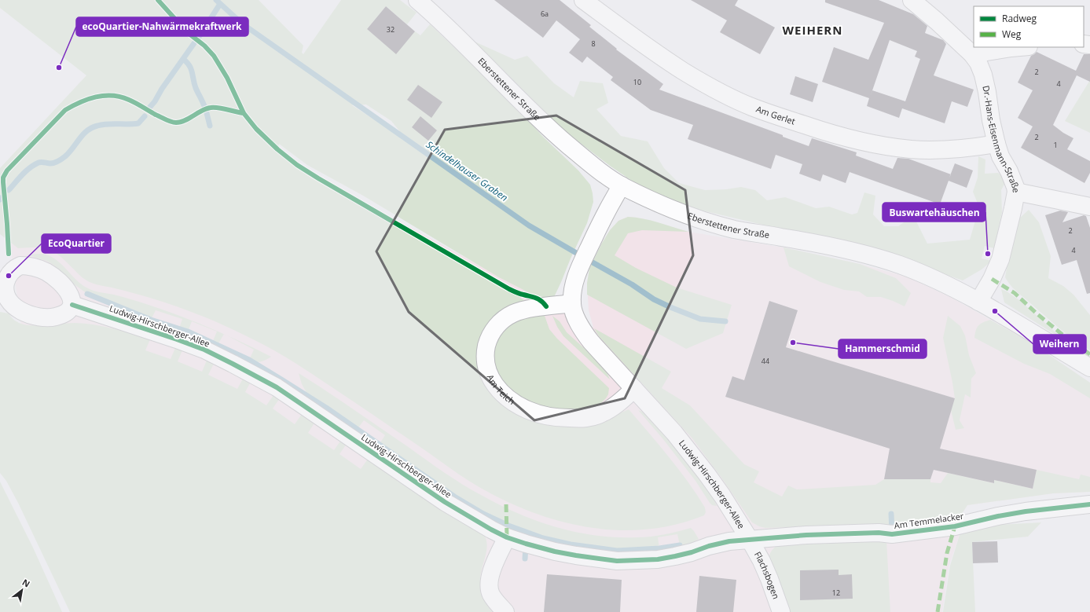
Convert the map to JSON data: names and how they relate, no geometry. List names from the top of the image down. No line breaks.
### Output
{"streets":{"street":["Eberstettener Straße","Am Gerlet","Dr.-Hans-Eisenmann-Straße","Ludwig-Hirschberger-Allee","Am Teich","Am Temmelacker","Flachsbogen"]},"crossings":[["Eberstettener Straße","Dr.-Hans-Eisenmann-Straße"],["Eberstettener Straße","Ludwig-Hirschberger-Allee"],["Am Gerlet","Dr.-Hans-Eisenmann-Straße"],["Ludwig-Hirschberger-Allee","Am Teich"],["Ludwig-Hirschberger-Allee","Am Temmelacker"],["Ludwig-Hirschberger-Allee","Flachsbogen"],["Am Temmelacker","Flachsbogen"]],"districts":["WEIHERN"],"water":["Schindelhauser Graben"],"places":["ecoQuartier-Nahwärmekraftwerk","Buswartehäuschen","EcoQuartier","Weihern","Hammerschmid"],"house_numbers":["6a","32","8","2","10","4","2","1","2","4","44","12"],"legend":["Radweg","Weg"],"north":"top right"}
